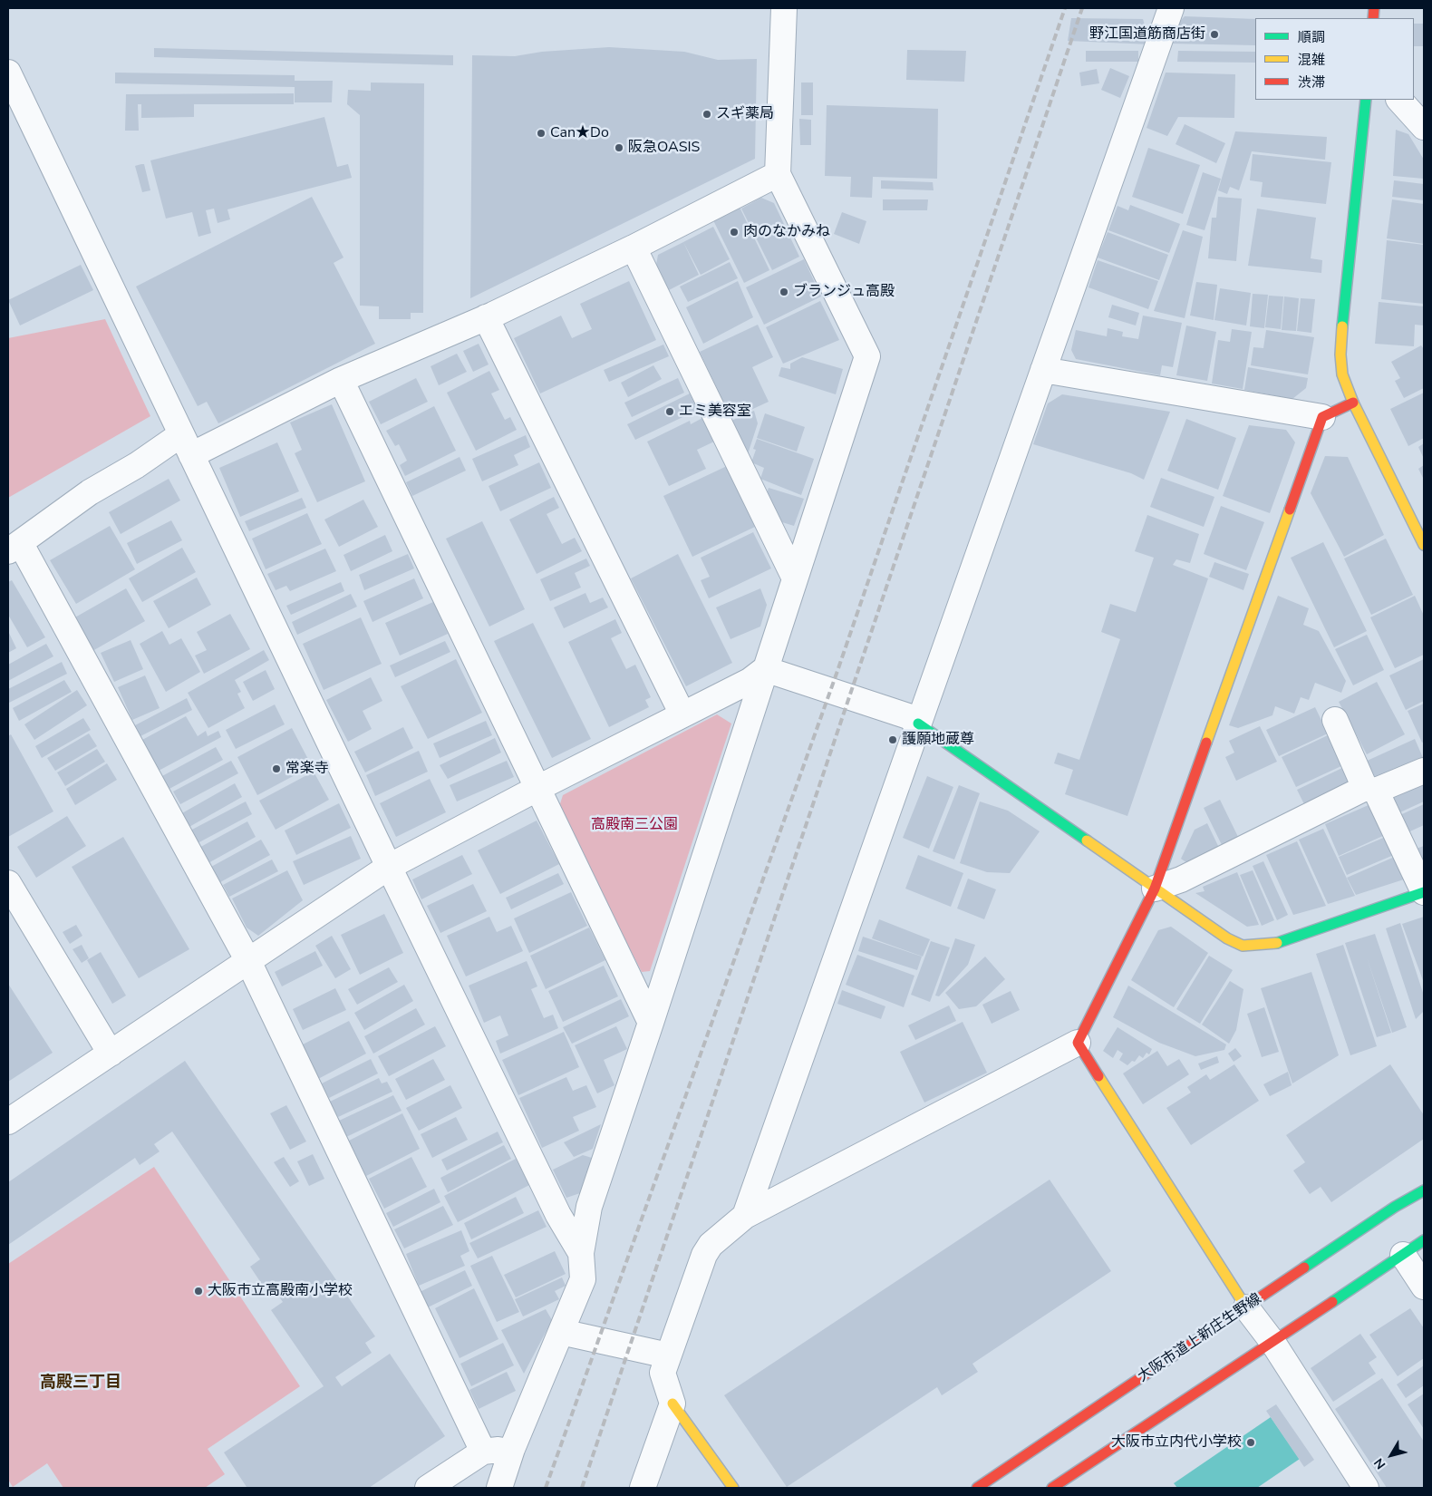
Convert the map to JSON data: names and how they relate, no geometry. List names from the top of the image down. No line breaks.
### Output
{"streets":{"street":["大阪市道上新庄生野線"]},"districts":["高殿三丁目"],"parks":["高殿南三公園"],"places":["野江国道筋商店街","スギ薬局","Can★Do","阪急OASIS","肉のなかみね","ブランジュ高殿","エミ美容室","護願地蔵尊","常楽寺","大阪市立高殿南小学校","大阪市立内代小学校"],"legend":["順調","混雑","渋滞"],"north":"bottom left"}
